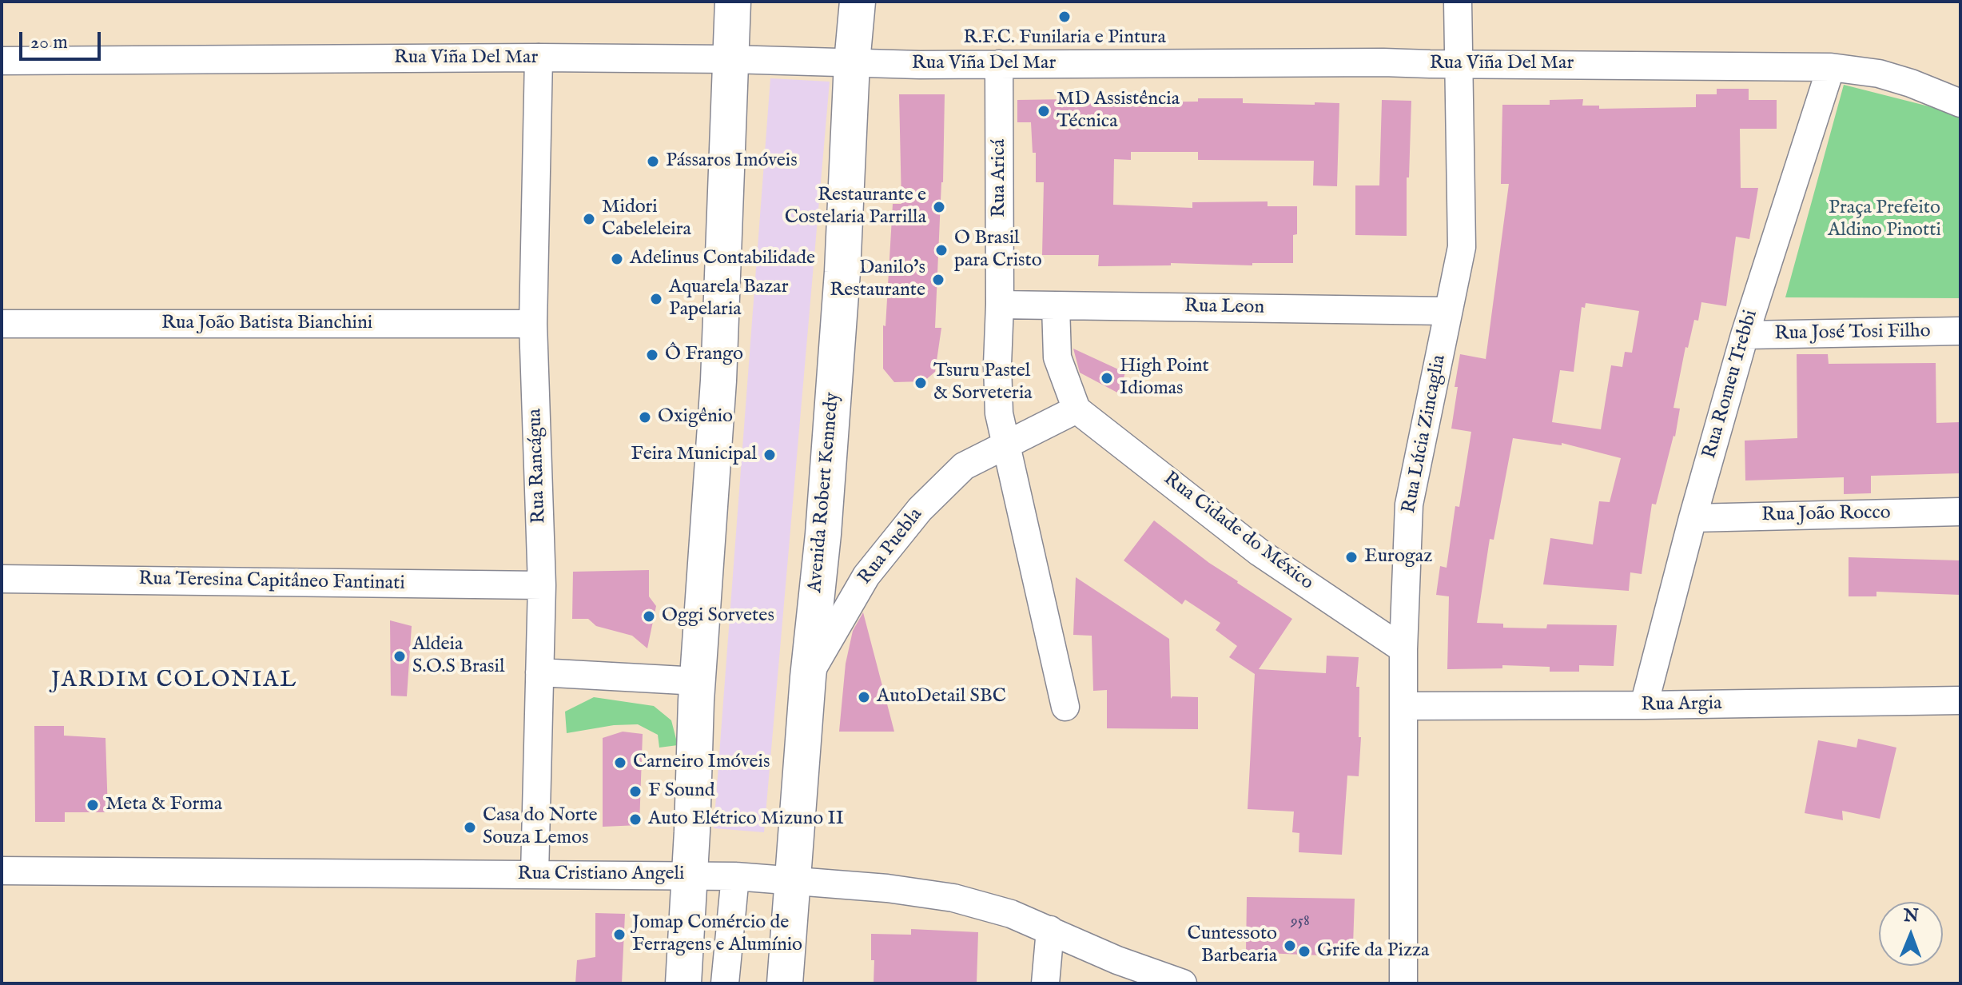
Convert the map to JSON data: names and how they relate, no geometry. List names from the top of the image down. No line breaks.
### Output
{"streets":{"main road":["Avenida Robert Kennedy"],"street":["Rua Viña Del Mar","Rua Aricá","Rua Leon","Rua João Batista Bianchini","Rua José Tosi Filho","Rua Romeu Trebbi","Rua Lúcia Zincaglia","Rua Rancágua","Rua João Rocco","Rua Cidade do México","Rua Puebla","Rua Teresina Capitâneo Fantinati","Rua Argia","Rua Cristiano Angeli"]},"crossings":[["Rua Viña Del Mar","Rua Aricá"],["Rua Viña Del Mar","Rua Romeu Trebbi"],["Rua Viña Del Mar","Rua Lúcia Zincaglia"],["Rua Viña Del Mar","Rua Rancágua"],["Rua Viña Del Mar","Avenida Robert Kennedy"],["Rua Aricá","Rua Leon"],["Rua Aricá","Rua Puebla"],["Rua Leon","Rua Lúcia Zincaglia"],["Rua João Batista Bianchini","Rua Rancágua"],["Rua José Tosi Filho","Rua Romeu Trebbi"],["Rua Romeu Trebbi","Rua João Rocco"],["Rua Romeu Trebbi","Rua Argia"],["Rua Lúcia Zincaglia","Rua Cidade do México"],["Rua Lúcia Zincaglia","Rua Argia"],["Rua Rancágua","Rua Teresina Capitâneo Fantinati"],["Rua Rancágua","Rua Cristiano Angeli"],["Avenida Robert Kennedy","Rua Puebla"],["Avenida Robert Kennedy","Rua Cristiano Angeli"]],"districts":["JARDIM COLONIAL"],"parks":["Praça Prefeito Aldino Pinotti"],"places":["R.F.C. Funilaria e Pintura","MD Assistência Técnica","Pássaros Imóveis","Restaurante e Costelaria Parrilla","Midori Cabeleleira","O Brasil para Cristo","Adelinus Contabilidade","Danilo's Restaurante","Aquarela Bazar Papelaria","Ô Frango","High Point Idiomas","Tsuru Pastel & Sorveteria","Oxigênio","Feira Municipal","Eurogaz","Oggi Sorvetes","Aldeia S.O.S Brasil","AutoDetail SBC","Carneiro Imóveis","F Sound","Meta & Forma","Auto Elétrico Mizuno II","Casa do Norte Souza Lemos","Jomap Comércio de Ferragens e Alumínio","Cuntessoto Barbearia","Grife da Pizza"],"house_numbers":["958"],"scale_bar":"20 m","north":"top"}
